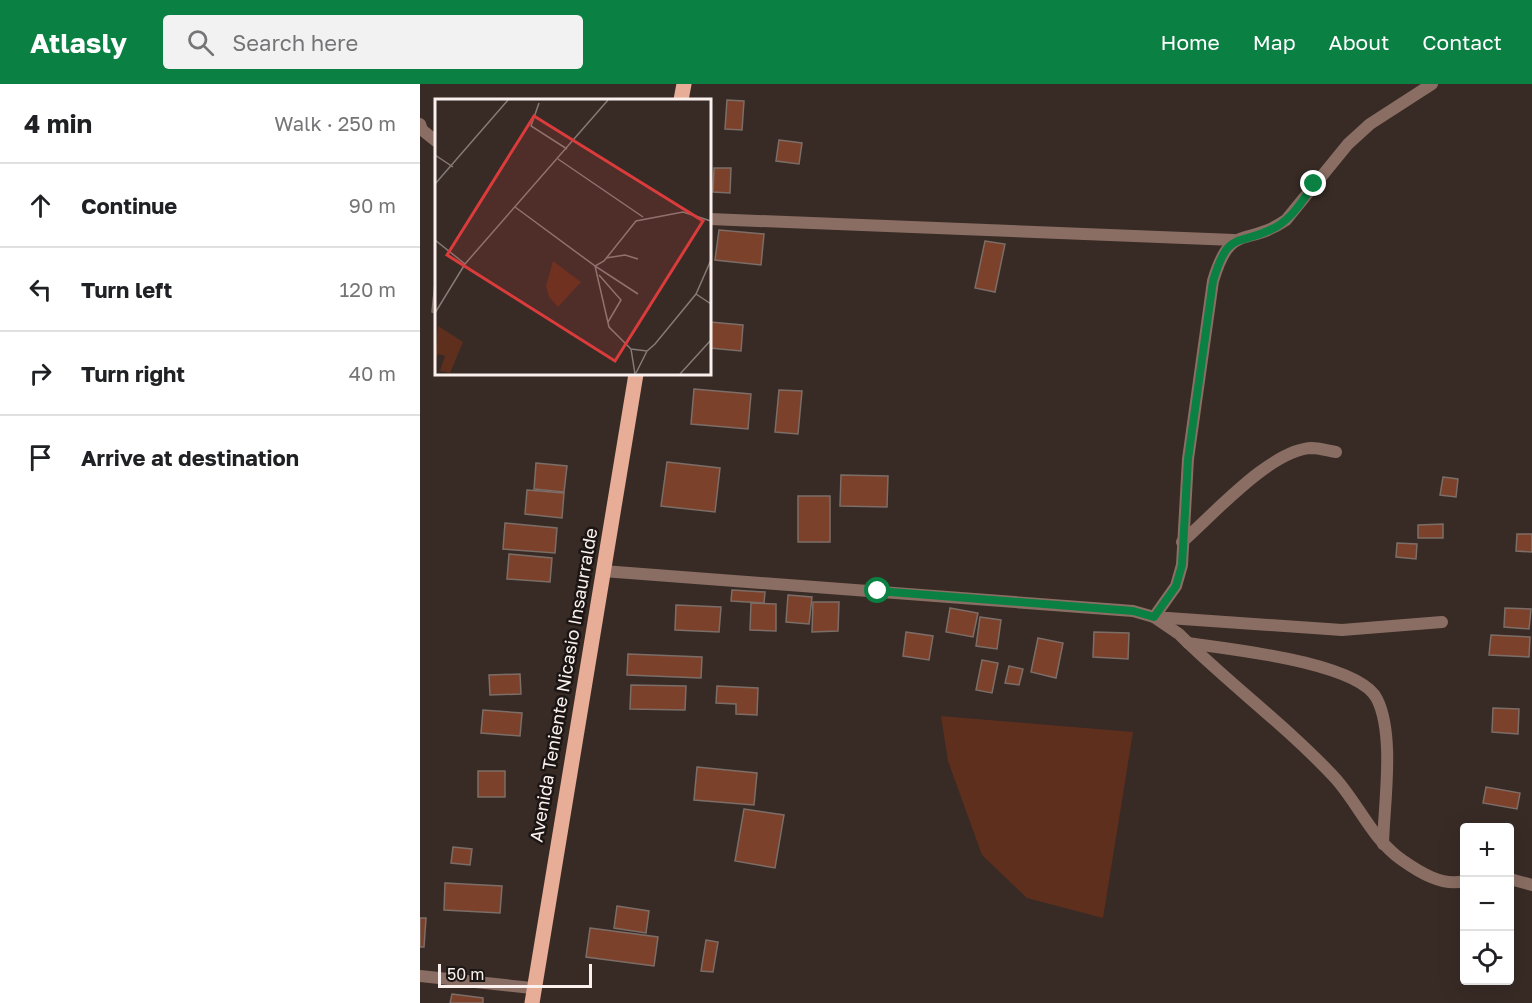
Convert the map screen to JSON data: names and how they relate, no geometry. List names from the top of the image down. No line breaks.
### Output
{"streets":{"main road":["Avenida Teniente Nicasio Insaurralde"]},"scale_bar":"50 m","page":{"header":"Atlasly","search":"Search here","nav":["Home","Map","About","Contact"],"heading":["4 min","Walk · 250 m"],"list":[["Continue","90 m"],["Turn left","120 m"],["Turn right","40 m"],"Arrive at destination"],"map_buttons":["+","−"],"scale":"50 m"}}
